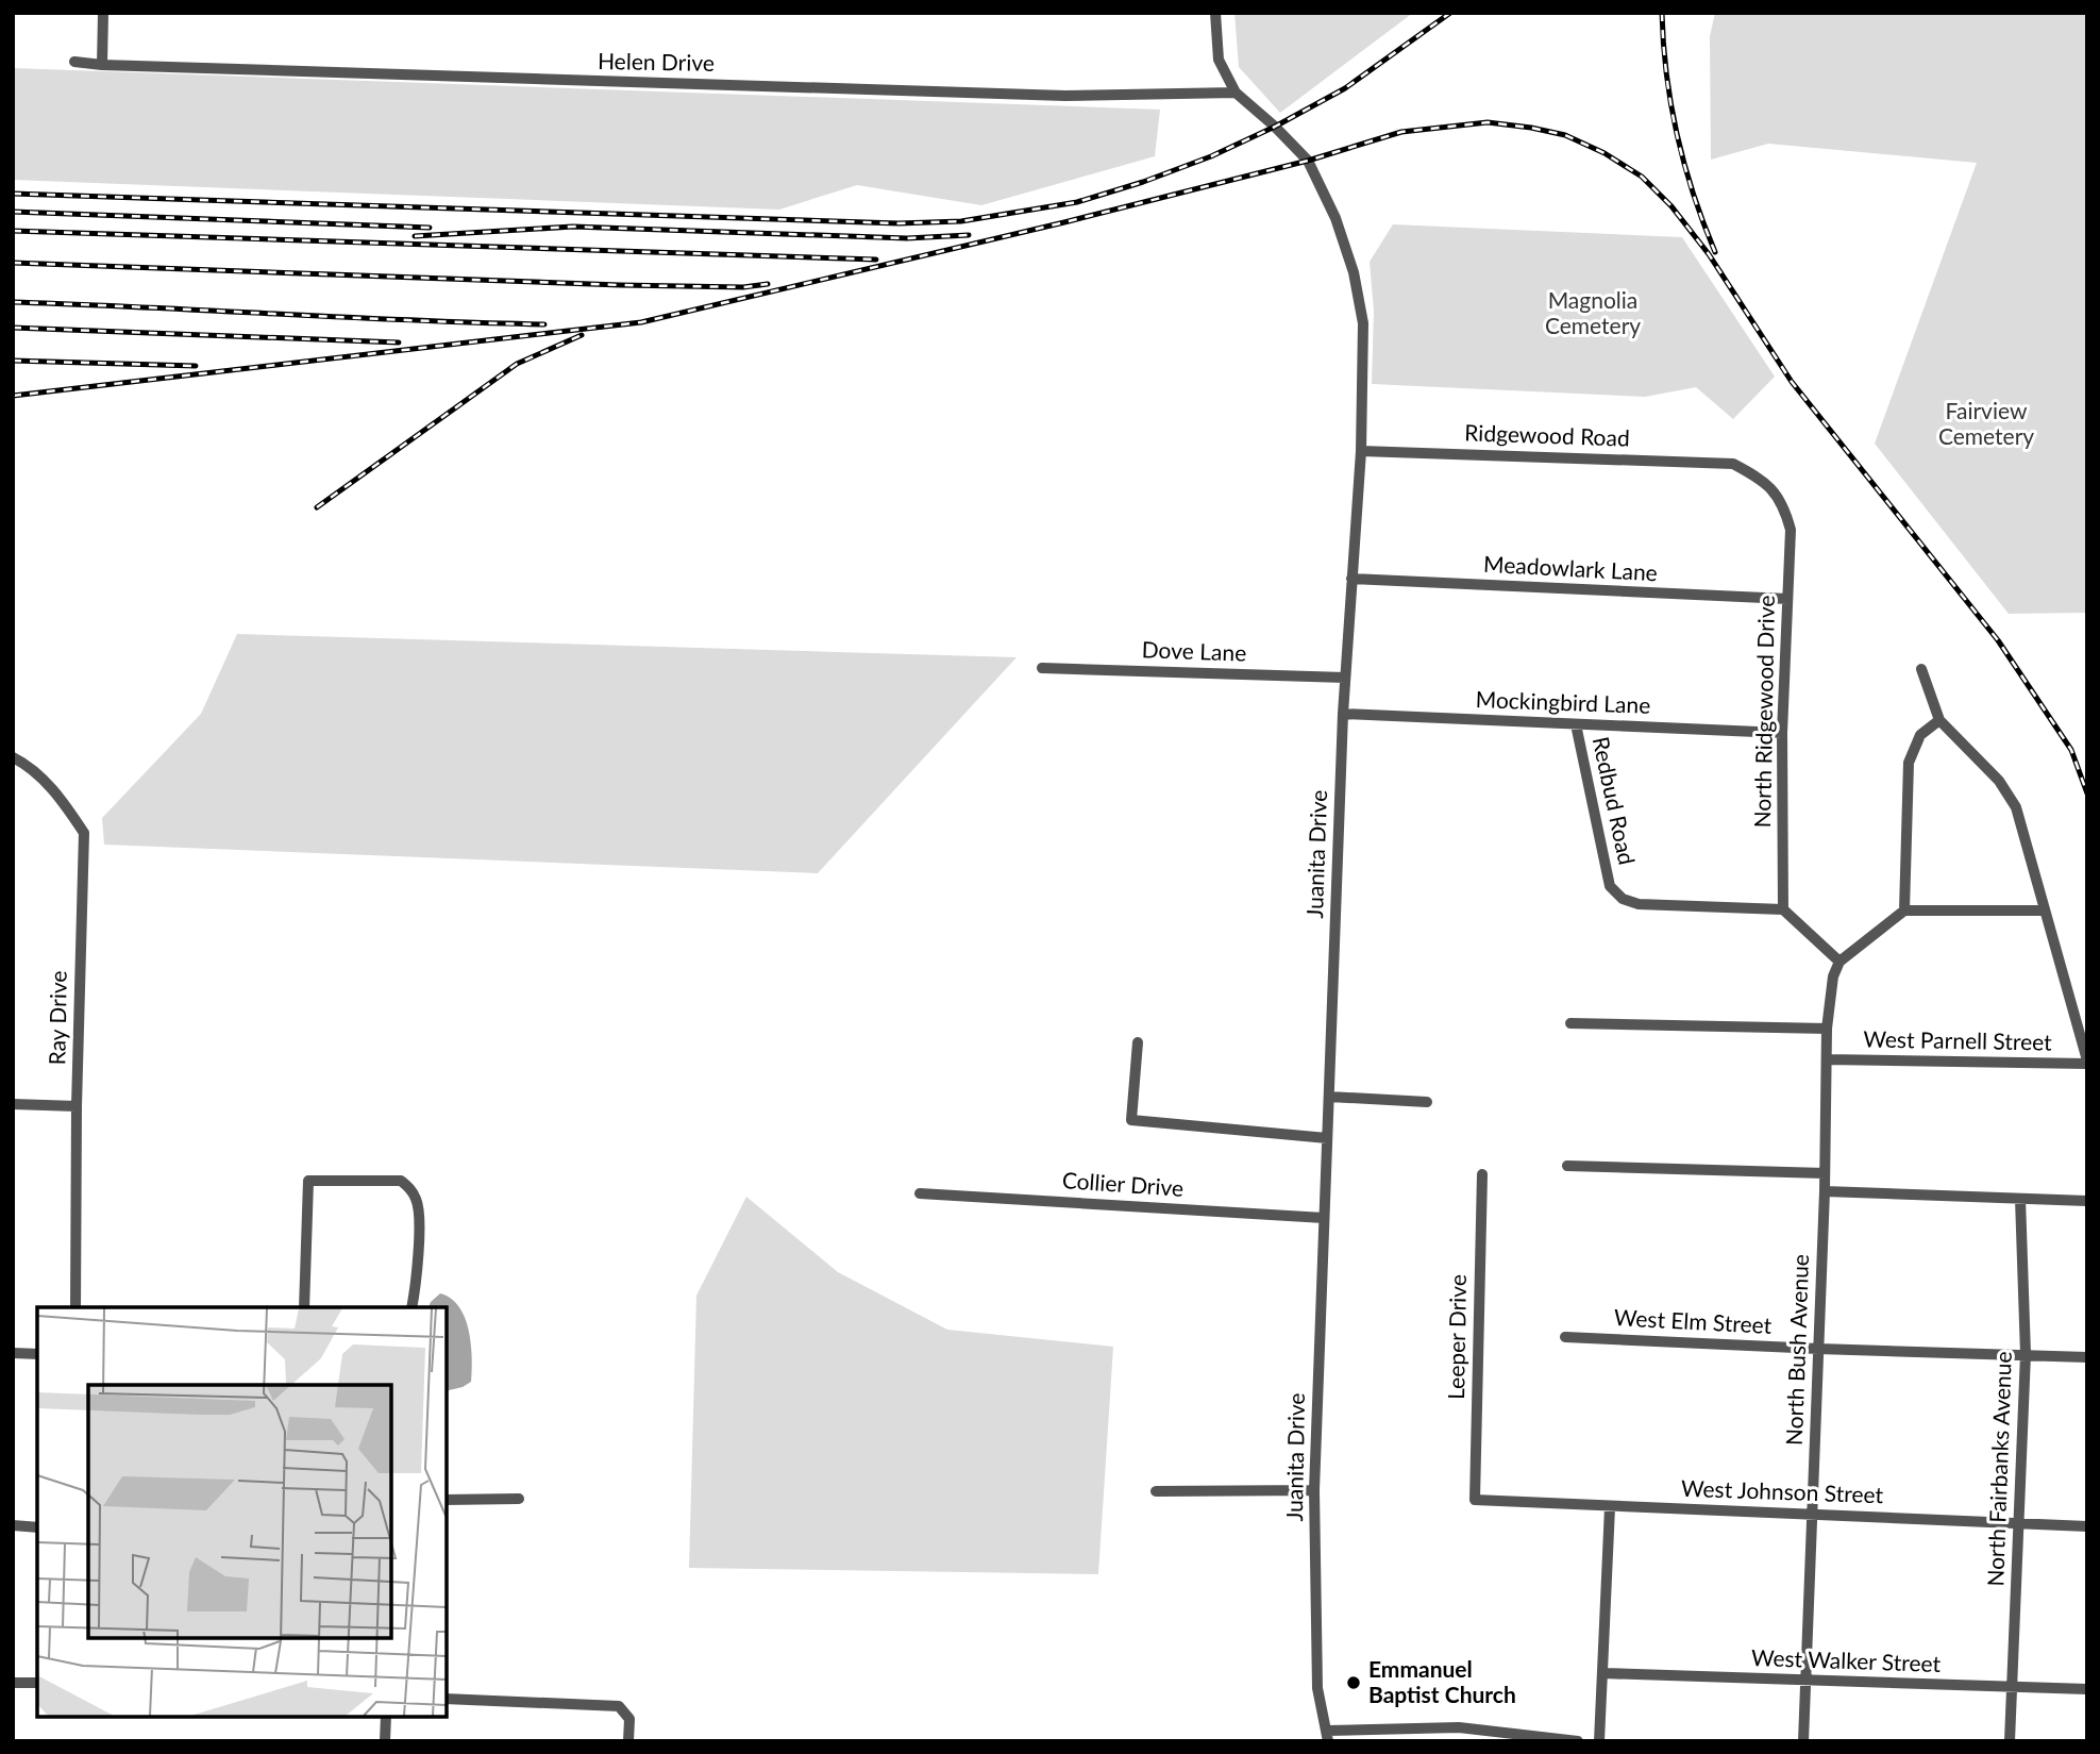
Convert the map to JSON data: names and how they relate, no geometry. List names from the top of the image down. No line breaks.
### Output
{"streets":{"street":["Helen Drive","Ridgewood Road","Meadowlark Lane","Dove Lane","Mockingbird Lane","North Ridgewood Drive","Redbud Road","Juanita Drive","Ray Drive","West Parnell Street","Collier Drive","West Elm Street","Leeper Drive","North Bush Avenue","North Fairbanks Avenue","West Johnson Street","West Walker Street"]},"crossings":[["Helen Drive","Juanita Drive"],["Ridgewood Road","North Ridgewood Drive"],["Ridgewood Road","Juanita Drive"],["Meadowlark Lane","North Ridgewood Drive"],["Meadowlark Lane","Juanita Drive"],["Dove Lane","Juanita Drive"],["Mockingbird Lane","North Ridgewood Drive"],["Mockingbird Lane","Redbud Road"],["Mockingbird Lane","Juanita Drive"],["North Ridgewood Drive","Redbud Road"],["Juanita Drive","Collier Drive"],["West Parnell Street","North Bush Avenue"],["West Elm Street","North Bush Avenue"],["West Elm Street","North Fairbanks Avenue"],["Leeper Drive","West Johnson Street"],["North Bush Avenue","West Johnson Street"],["North Bush Avenue","West Walker Street"],["North Fairbanks Avenue","West Johnson Street"],["North Fairbanks Avenue","West Walker Street"]],"parks":["Magnolia Cemetery","Fairview Cemetery"],"places":["Emmanuel Baptist Church"]}
